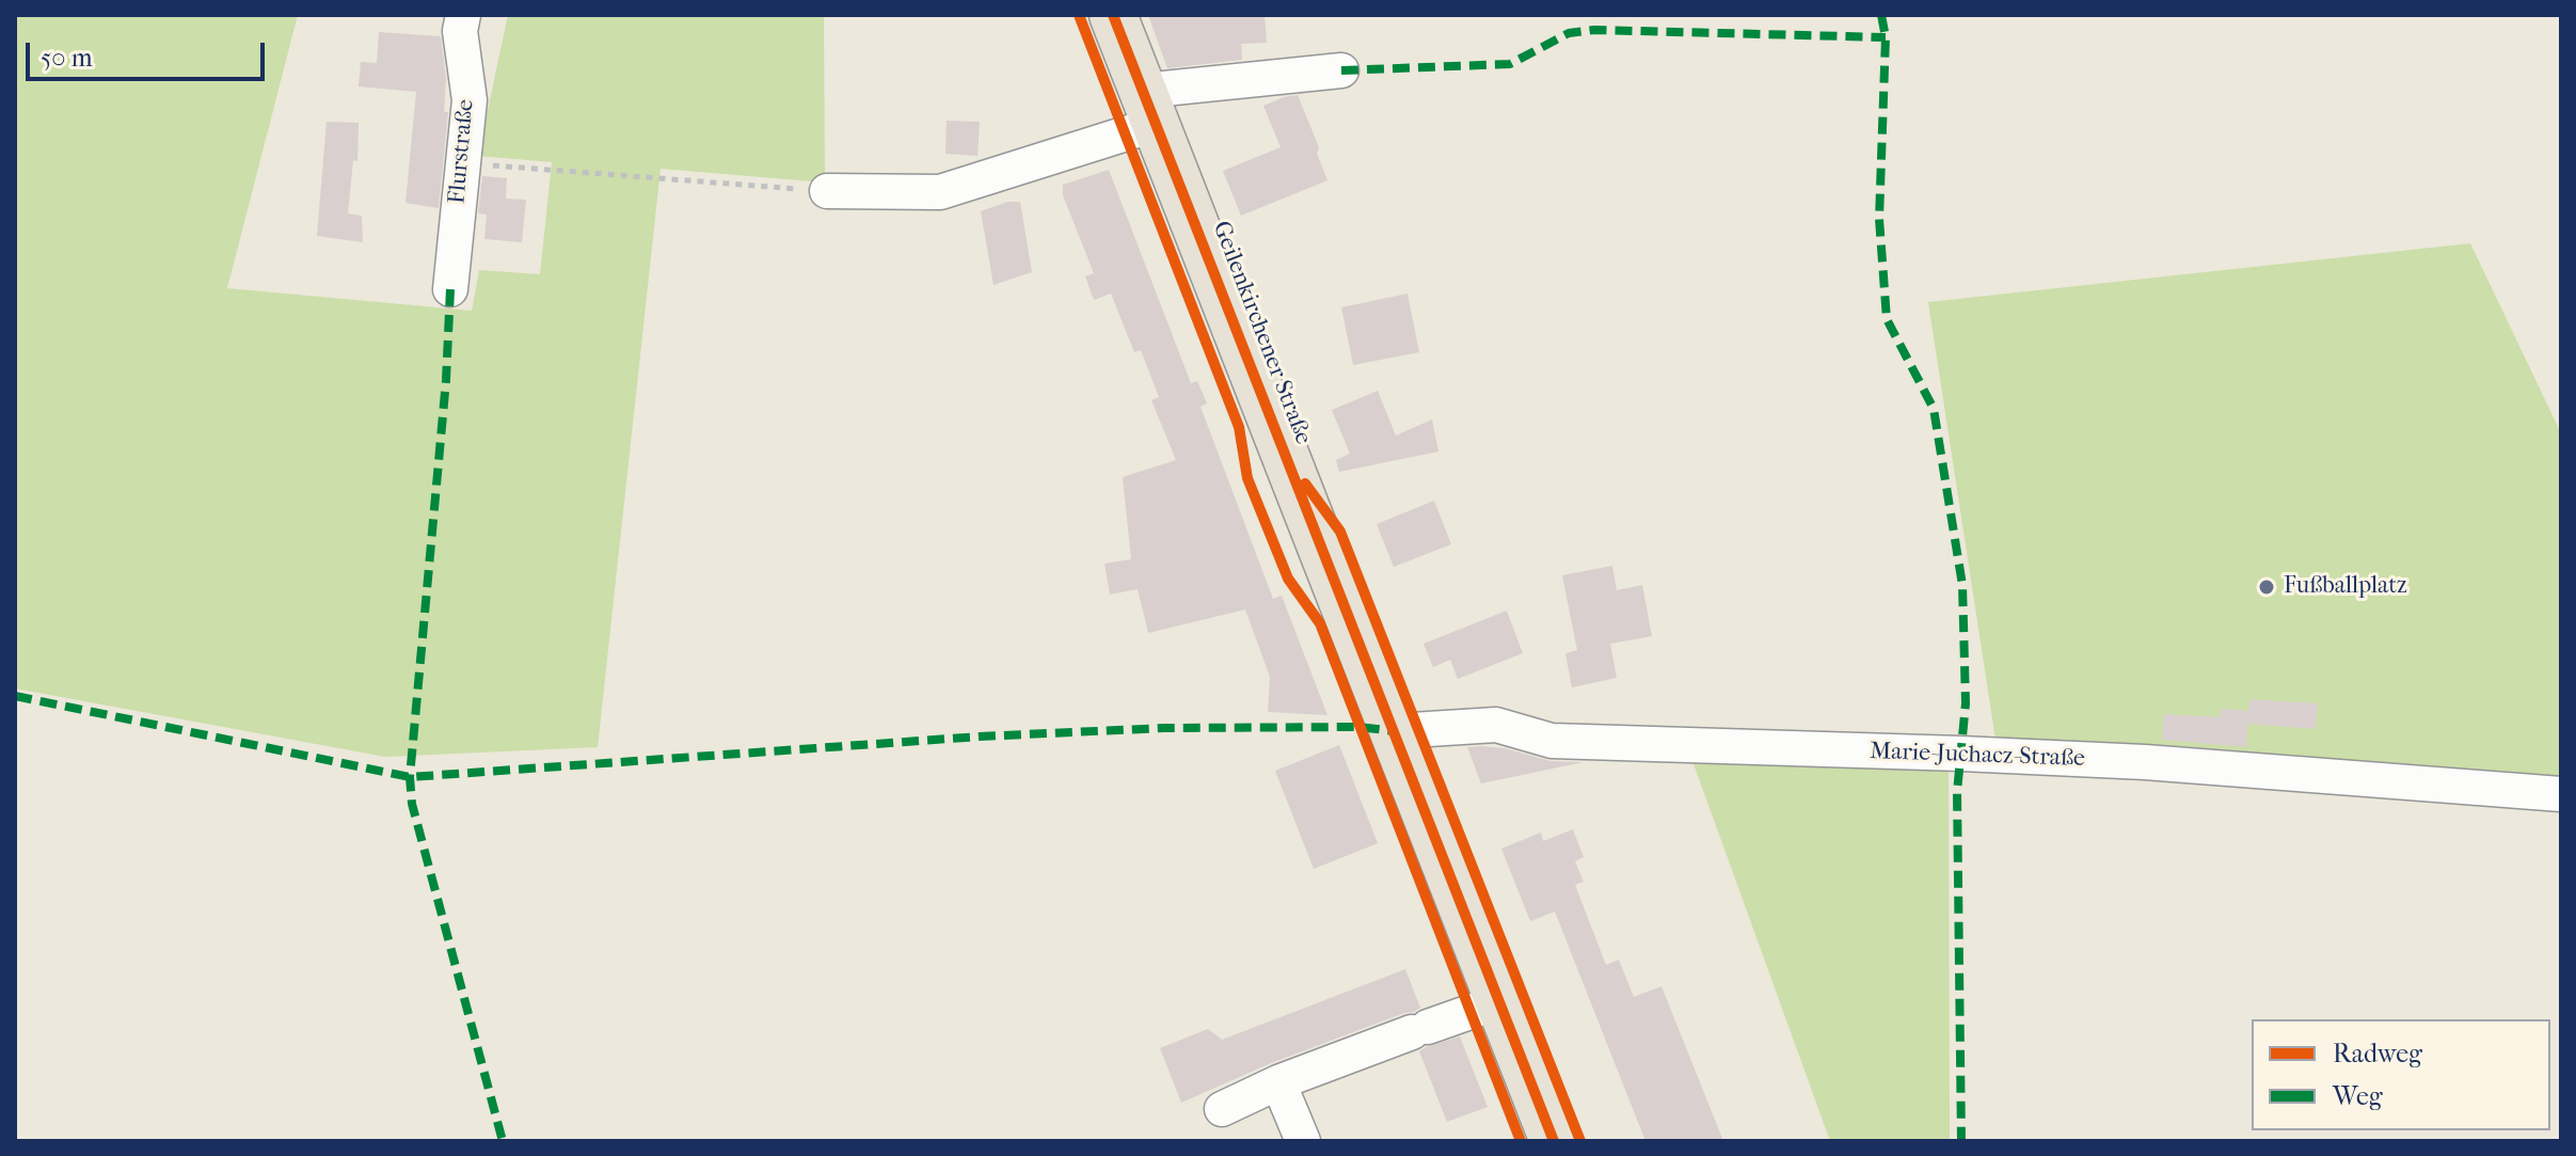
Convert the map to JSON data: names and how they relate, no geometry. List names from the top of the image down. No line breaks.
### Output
{"streets":{"main road":["Geilenkirchener Straße"],"street":["Flurstraße","Marie-Juchacz-Straße"]},"crossings":[["Geilenkirchener Straße","Marie-Juchacz-Straße"]],"places":["Fußballplatz"],"legend":["Radweg","Weg"],"scale_bar":"50 m"}
